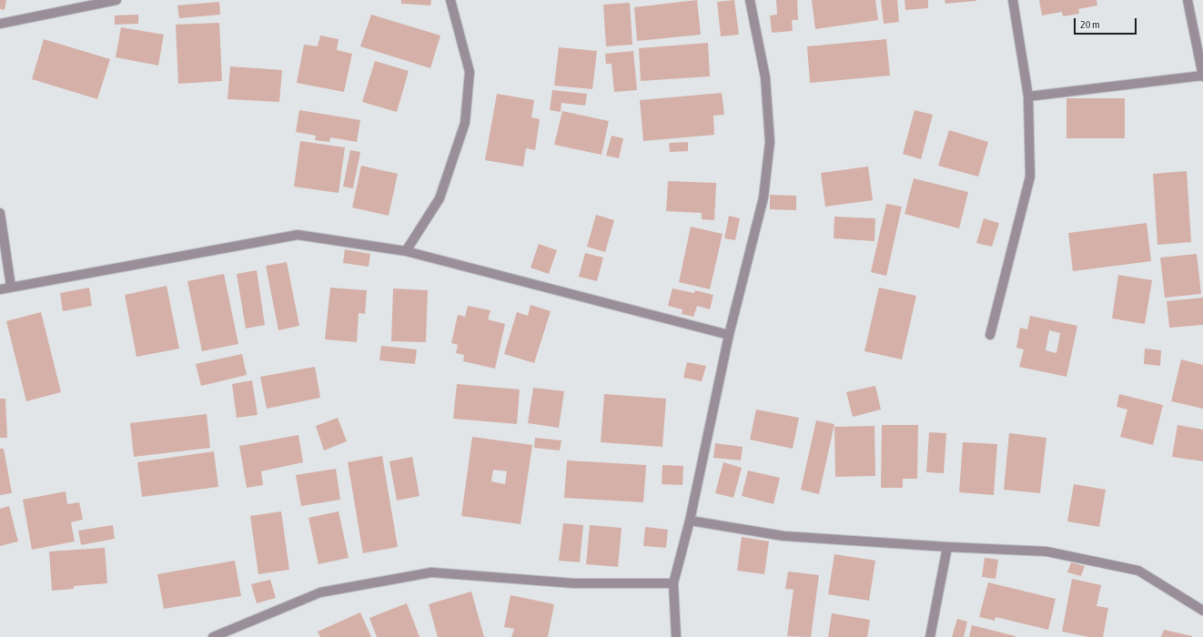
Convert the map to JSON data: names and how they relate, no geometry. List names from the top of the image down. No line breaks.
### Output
{"scale_bar":"20 m"}
